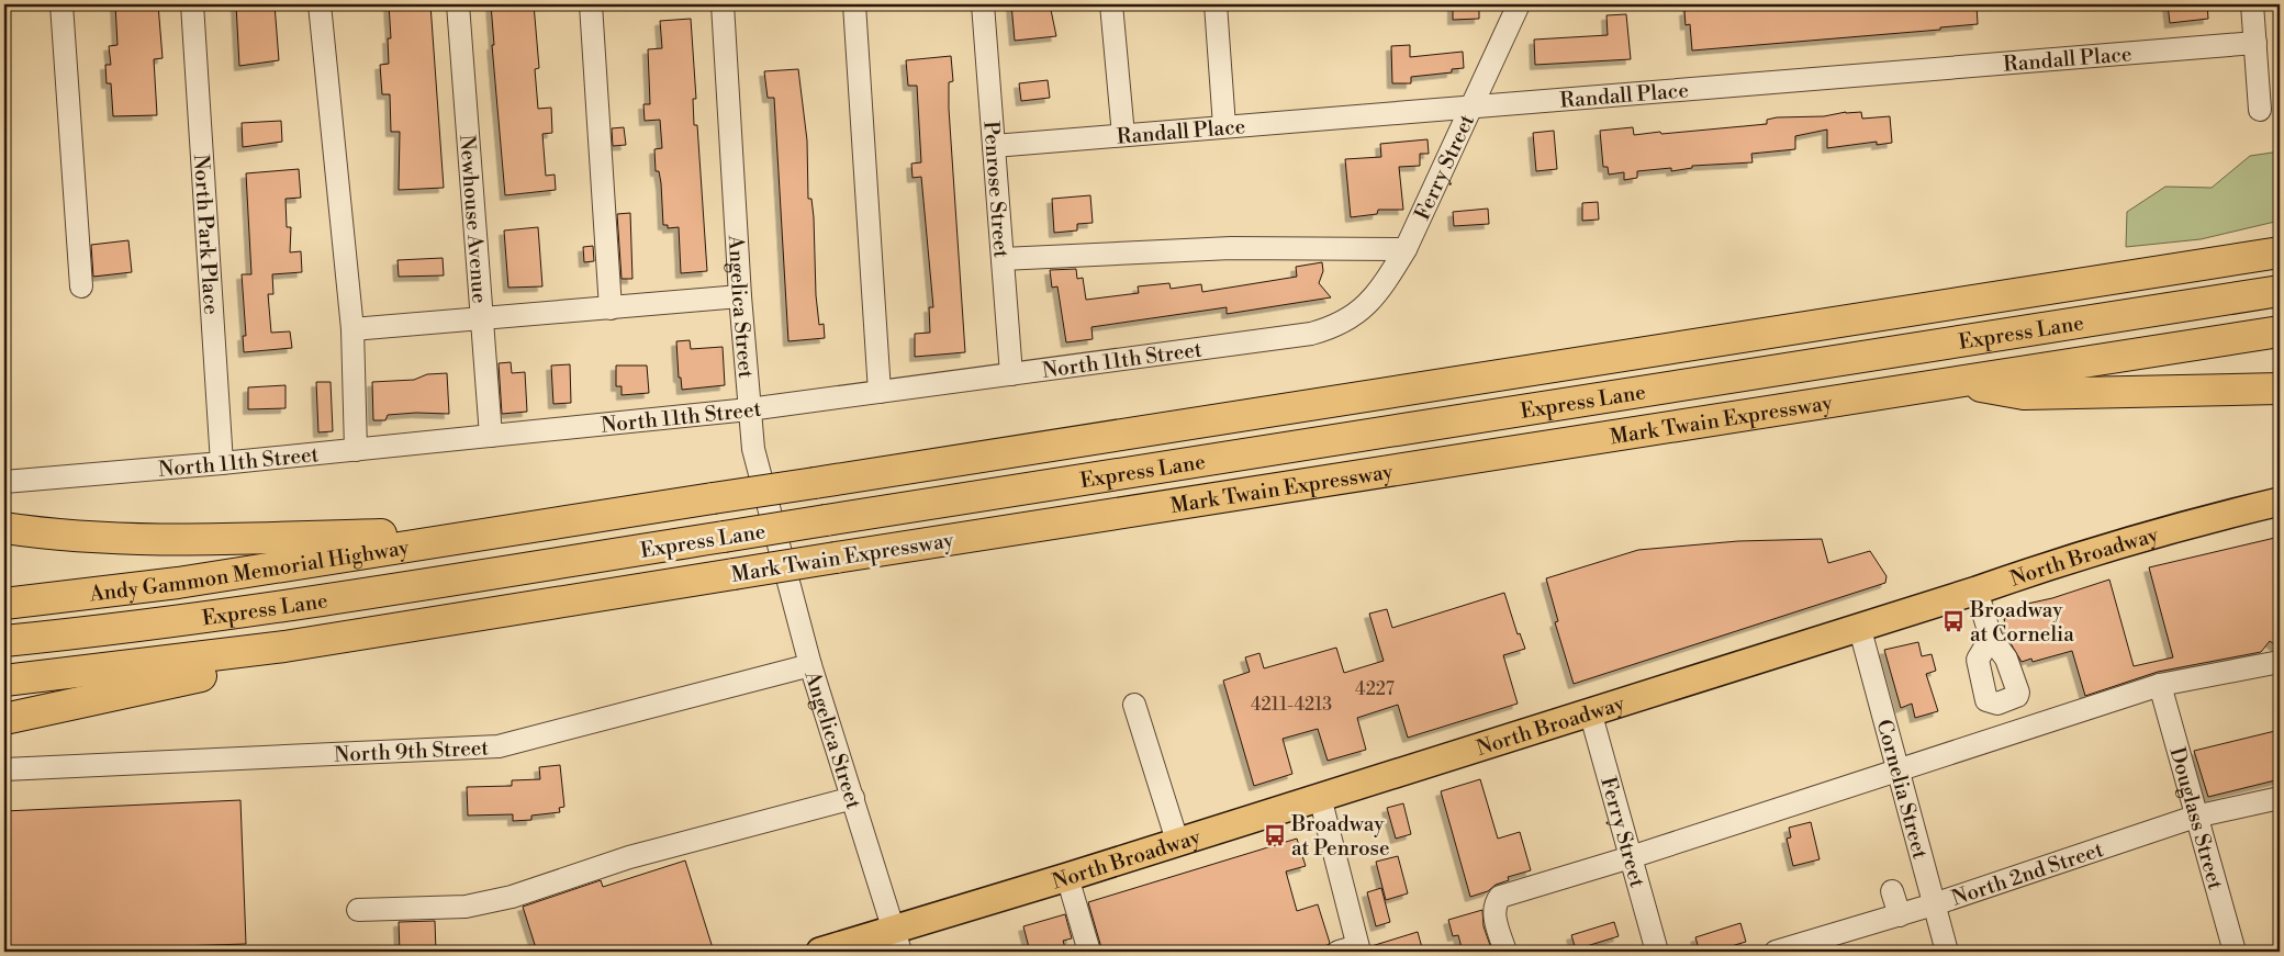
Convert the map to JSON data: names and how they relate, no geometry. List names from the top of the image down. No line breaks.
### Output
{"streets":{"highway":["Express Lane","Mark Twain Expressway","Andy Gammon Memorial Highway"],"main road":["North Broadway"],"street":["Randall Place","Ferry Street","Penrose Street","Newhouse Avenue","North Park Place","Angelica Street","North 11th Street","North 9th Street","Cornelia Street","Douglass Street","North 2nd Street"]},"crossings":[["Randall Place","Ferry Street"],["Randall Place","Penrose Street"],["Ferry Street","North 11th Street"],["Ferry Street","North Broadway"],["Penrose Street","North 11th Street"],["Newhouse Avenue","North 11th Street"],["North Park Place","North 11th Street"],["Angelica Street","North 11th Street"],["Angelica Street","North Broadway"],["Angelica Street","North 9th Street"],["North Broadway","Cornelia Street"],["Cornelia Street","North 2nd Street"],["Douglass Street","North 2nd Street"]],"places":{"bus stop":["Broadway at Cornelia","Broadway at Penrose"]},"house_numbers":["4227","4211-4213"]}
